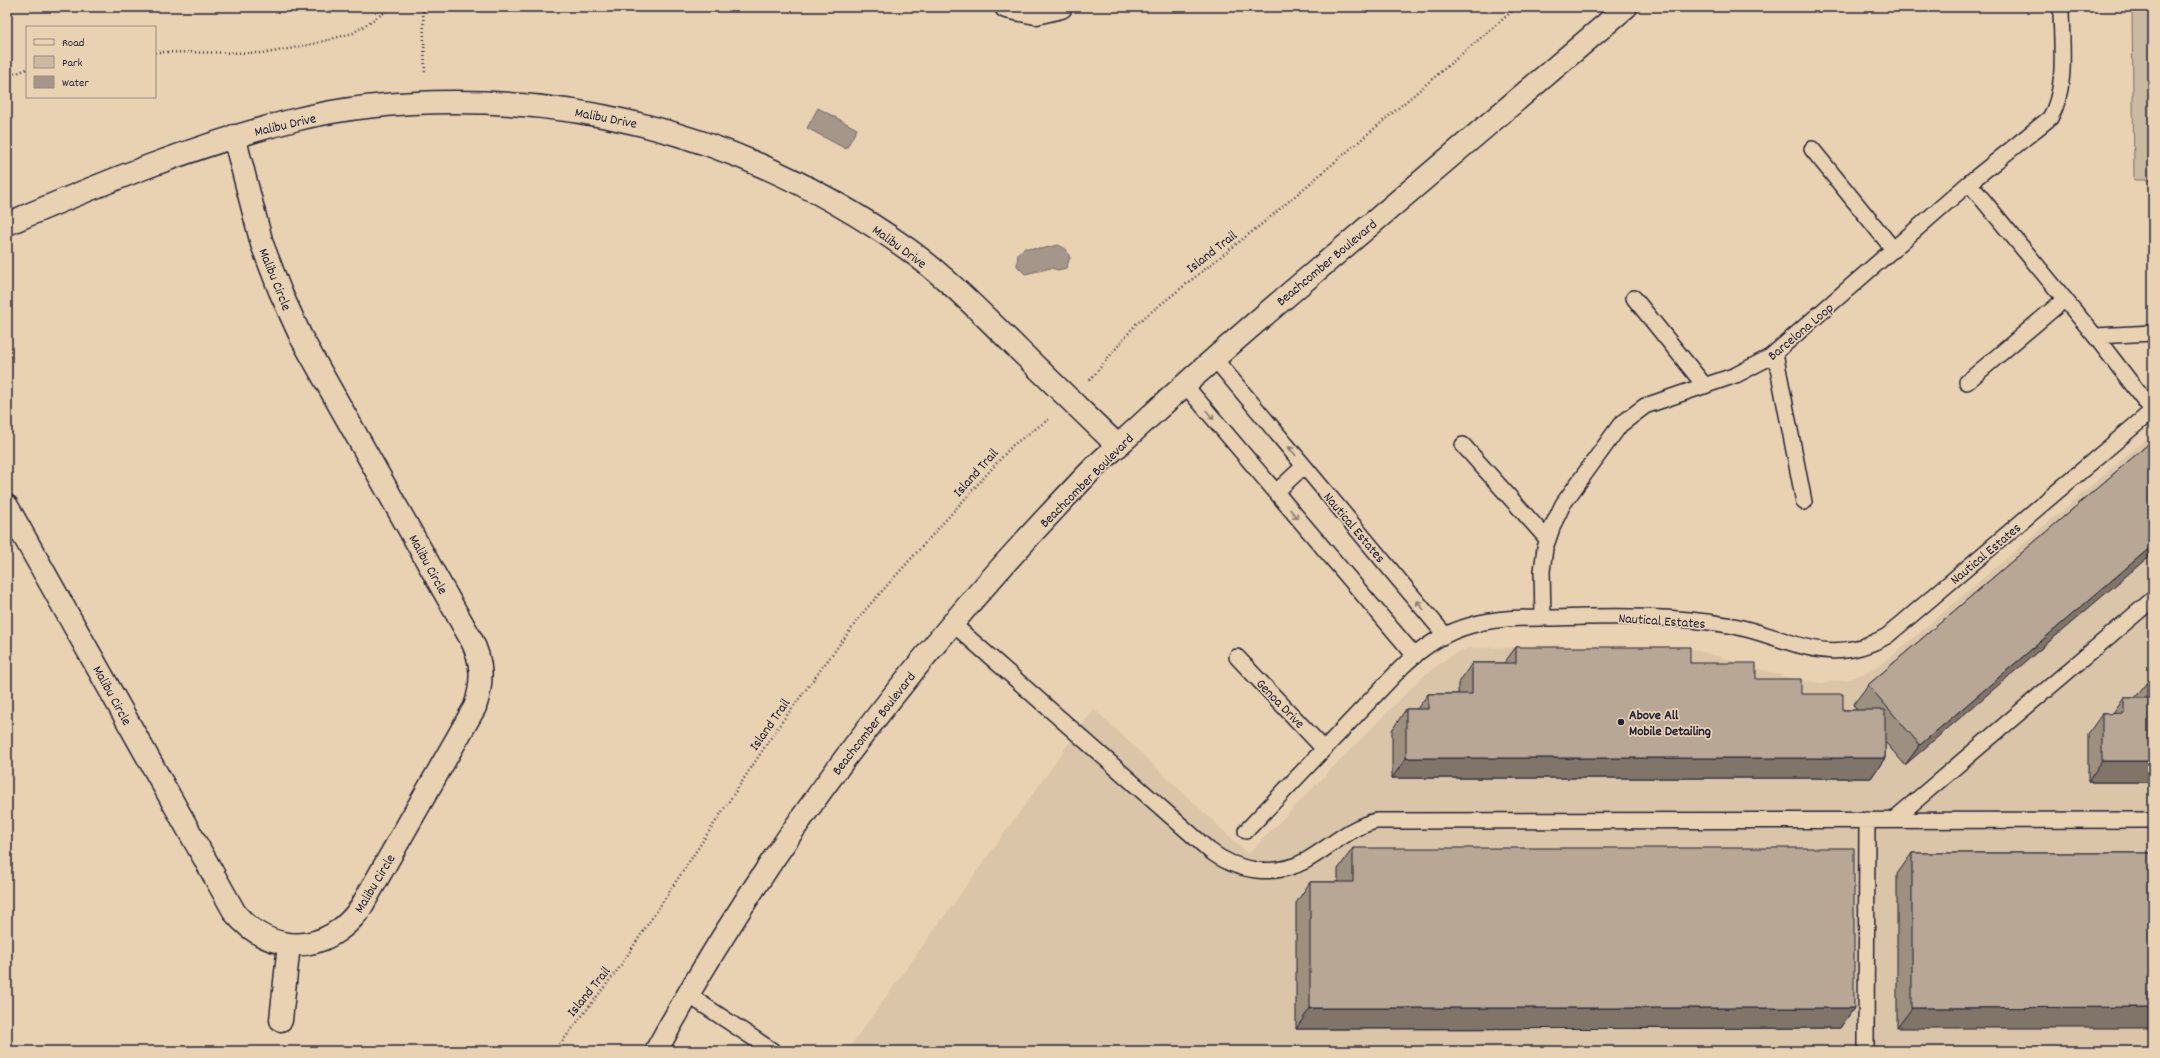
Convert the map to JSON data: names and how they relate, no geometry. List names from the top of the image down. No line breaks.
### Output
{"streets":{"street":["Malibu Drive","Beachcomber Boulevard","Malibu Circle"],"lane":["Barcelona Loop","Nautical Estates","Genoa Drive"],"path":["Island Trail"]},"crossings":[["Malibu Drive","Island Trail"],["Malibu Drive","Beachcomber Boulevard"],["Malibu Drive","Malibu Circle"],["Beachcomber Boulevard","Nautical Estates"],["Barcelona Loop","Nautical Estates"]],"places":["Above All Mobile Detailing"],"legend":["Road","Park","Water"]}
